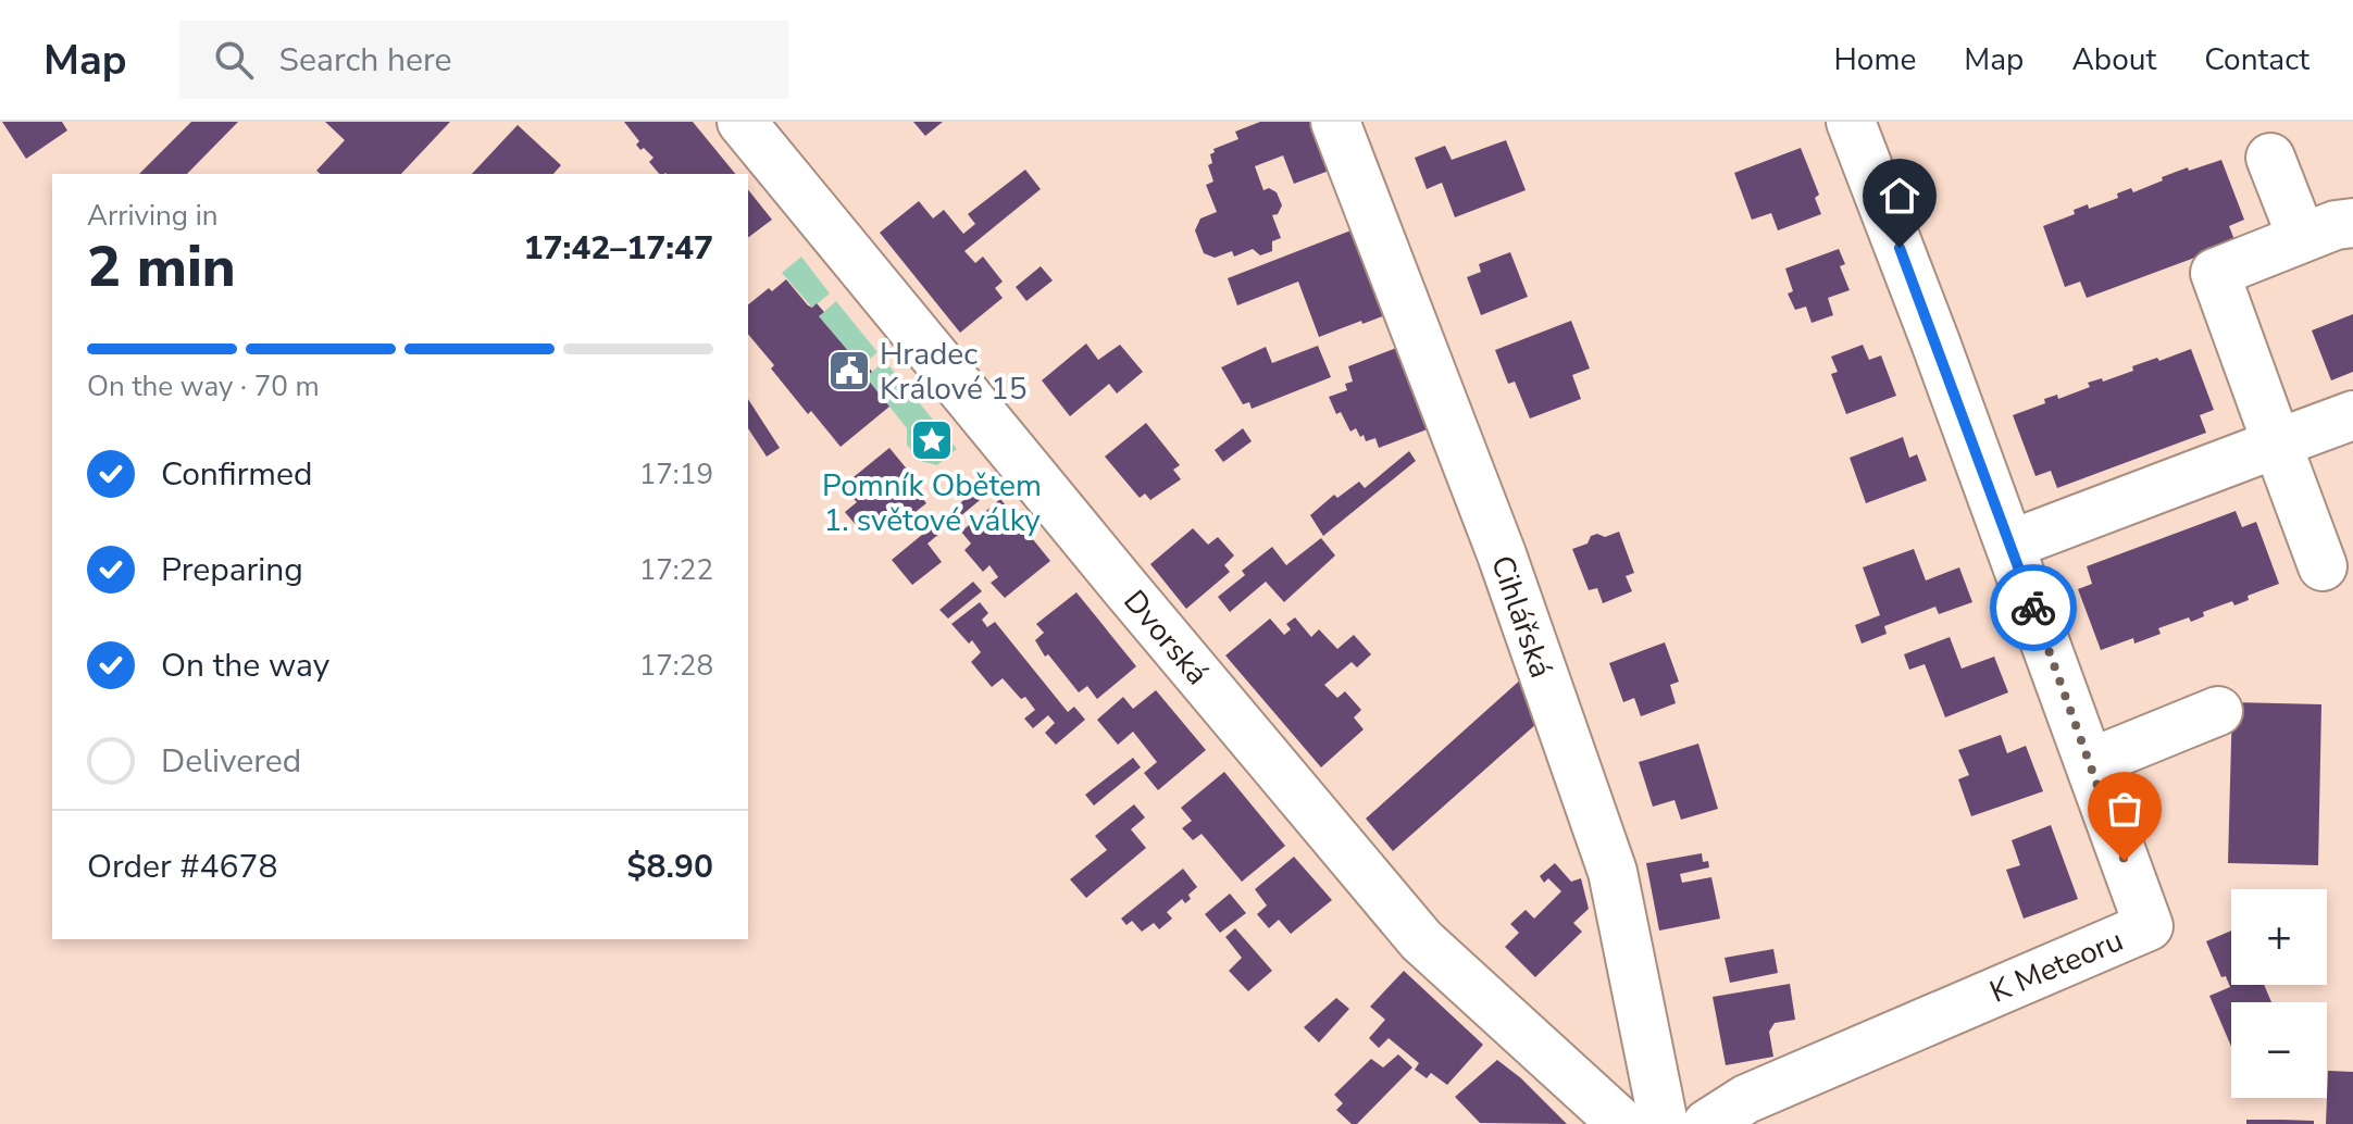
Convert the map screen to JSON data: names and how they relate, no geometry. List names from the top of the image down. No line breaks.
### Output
{"streets":{"street":["Cihlářská","Dvorská","K Meteoru"]},"places":{"public building":["Hradec Králové 15"],"place":["Pomník Obětem 1. světové války"]},"page":{"header":"Map","search":"Search here","nav":["Home","Map","About","Contact"],"heading":["2 min","Arriving in","17:42–17:47"],"panel":["Order #4678","$8.90"],"bar":"On the way · 70 m","list":[["Confirmed","17:19"],["Preparing","17:22"],["On the way","17:28"],"Delivered"],"map_buttons":["+","−"]}}
